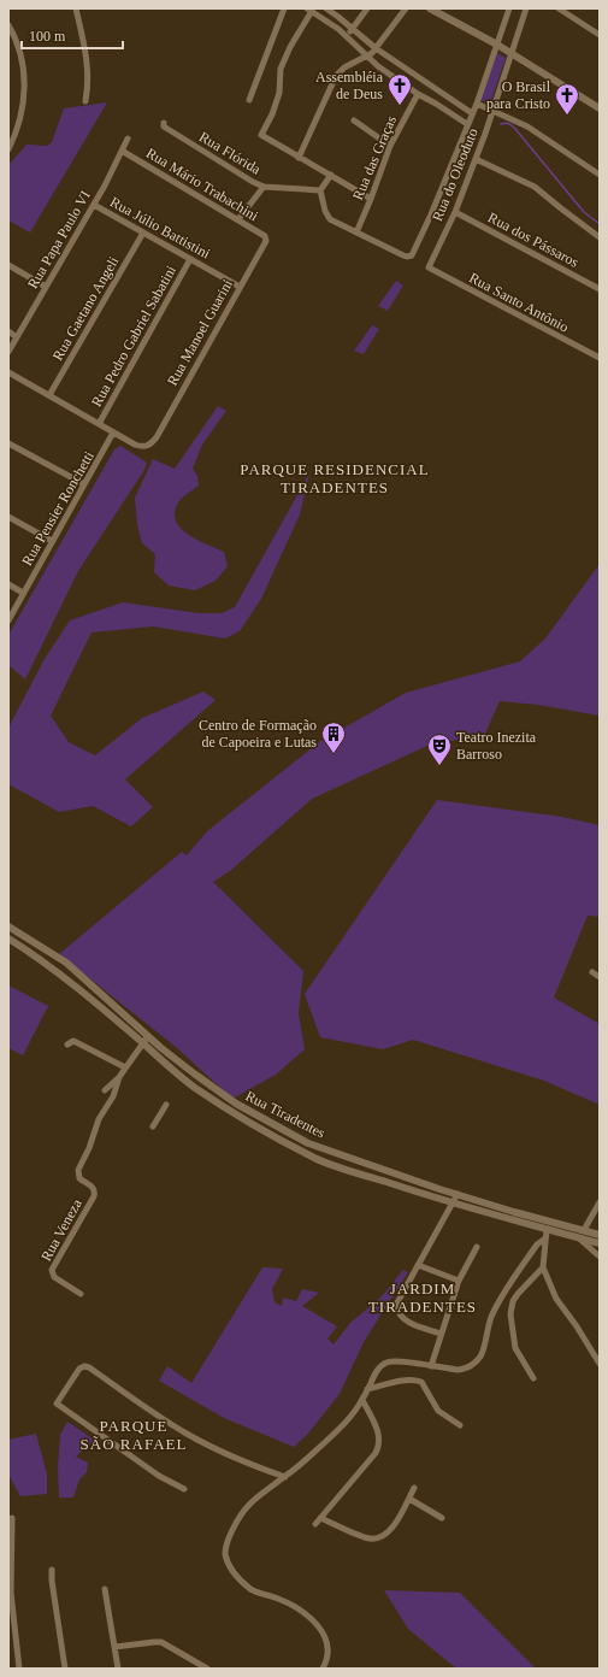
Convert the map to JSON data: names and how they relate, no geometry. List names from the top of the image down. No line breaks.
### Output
{"streets":{"street":["Rua Flórida","Rua das Graças","Rua do Oleoduto","Rua Mário Trabachini","Rua Júlio Battistini","Rua Papa Paulo VI","Rua dos Pássaros","Rua Santo Antônio","Rua Gaetano Angeli","Rua Manoel Guarini","Rua Pedro Gabriel Sabatini","Rua Pensier Ronchetti","Rua Tiradentes","Rua Veneza"]},"crossings":[["Rua das Graças","Rua do Oleoduto"],["Rua do Oleoduto","Rua dos Pássaros"],["Rua do Oleoduto","Rua Santo Antônio"],["Rua Mário Trabachini","Rua Papa Paulo VI"],["Rua Mário Trabachini","Rua Manoel Guarini"],["Rua Júlio Battistini","Rua Papa Paulo VI"],["Rua Júlio Battistini","Rua Gaetano Angeli"],["Rua Júlio Battistini","Rua Manoel Guarini"],["Rua Júlio Battistini","Rua Pedro Gabriel Sabatini"],["Rua Manoel Guarini","Rua Pensier Ronchetti"]],"districts":["PARQUE RESIDENCIAL TIRADENTES","JARDIM TIRADENTES","PARQUE SÃO RAFAEL"],"places":{"church":["Assembléia de Deus","O Brasil para Cristo"],"building":["Centro de Formação de Capoeira e Lutas"],"theatre":["Teatro Inezita Barroso"]},"scale_bar":"100 m"}
